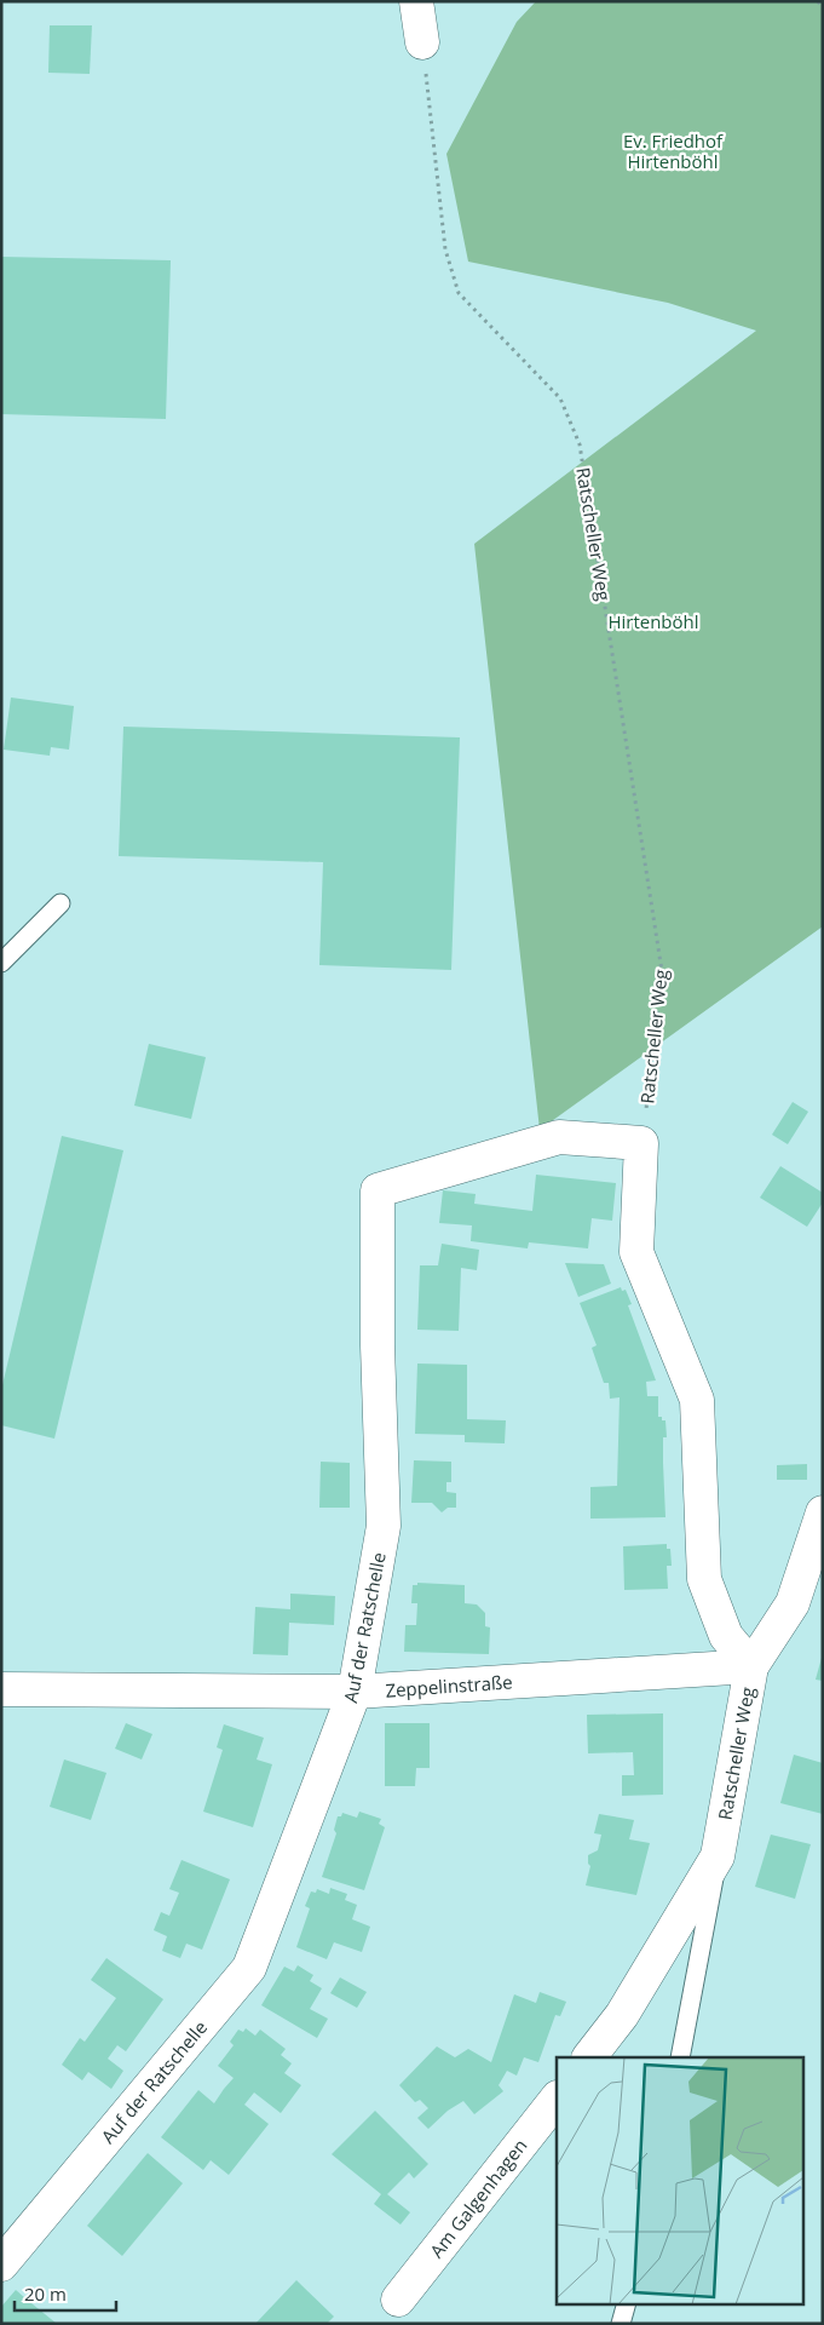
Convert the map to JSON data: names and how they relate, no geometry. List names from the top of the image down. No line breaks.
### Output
{"streets":{"street":["Ratscheller Weg","Auf der Ratschelle","Zeppelinstraße","Am Galgenhagen"]},"crossings":[["Ratscheller Weg","Auf der Ratschelle"],["Ratscheller Weg","Zeppelinstraße"],["Auf der Ratschelle","Zeppelinstraße"]],"parks":["Ev. Friedhof Hirtenböhl","Hirtenböhl"],"scale_bar":"20 m"}
